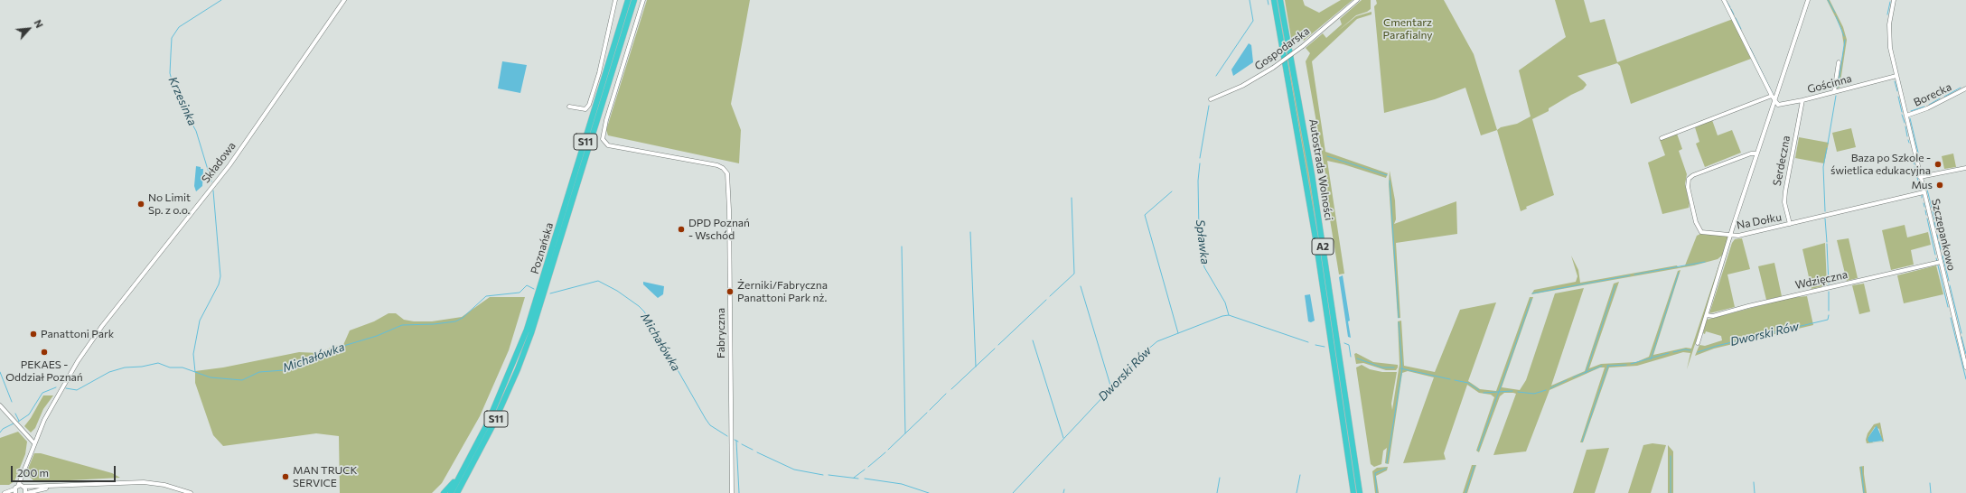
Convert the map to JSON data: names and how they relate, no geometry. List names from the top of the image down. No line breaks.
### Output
{"streets":{"highway":["S11","Autostrada Wolności","A2","Poznańska"],"street":["Gospodarska","Gościnna","Borecka","Serdeczna","Składowa","Na Dołku","Szczepankowo","Wdzięczna","Fabryczna"]},"crossings":[["Gościnna","Serdeczna"],["Gościnna","Szczepankowo"],["Borecka","Szczepankowo"],["Serdeczna","Na Dołku"],["Na Dołku","Szczepankowo"],["Szczepankowo","Wdzięczna"]],"water":["Krzesinka","Spławka","Dworski Rów","Michałówka"],"parks":["Cmentarz Parafialny"],"places":["Baza po Szkole - świetlica edukacyjna","Mus","No Limit Sp. z o.o.","DPD Poznań - Wschód","Żerniki/Fabryczna Panattoni Park nż.","Panattoni Park","PEKAES - Oddział Poznań","MAN TRUCK SERVICE"],"scale_bar":"200 m","north":"top right"}
